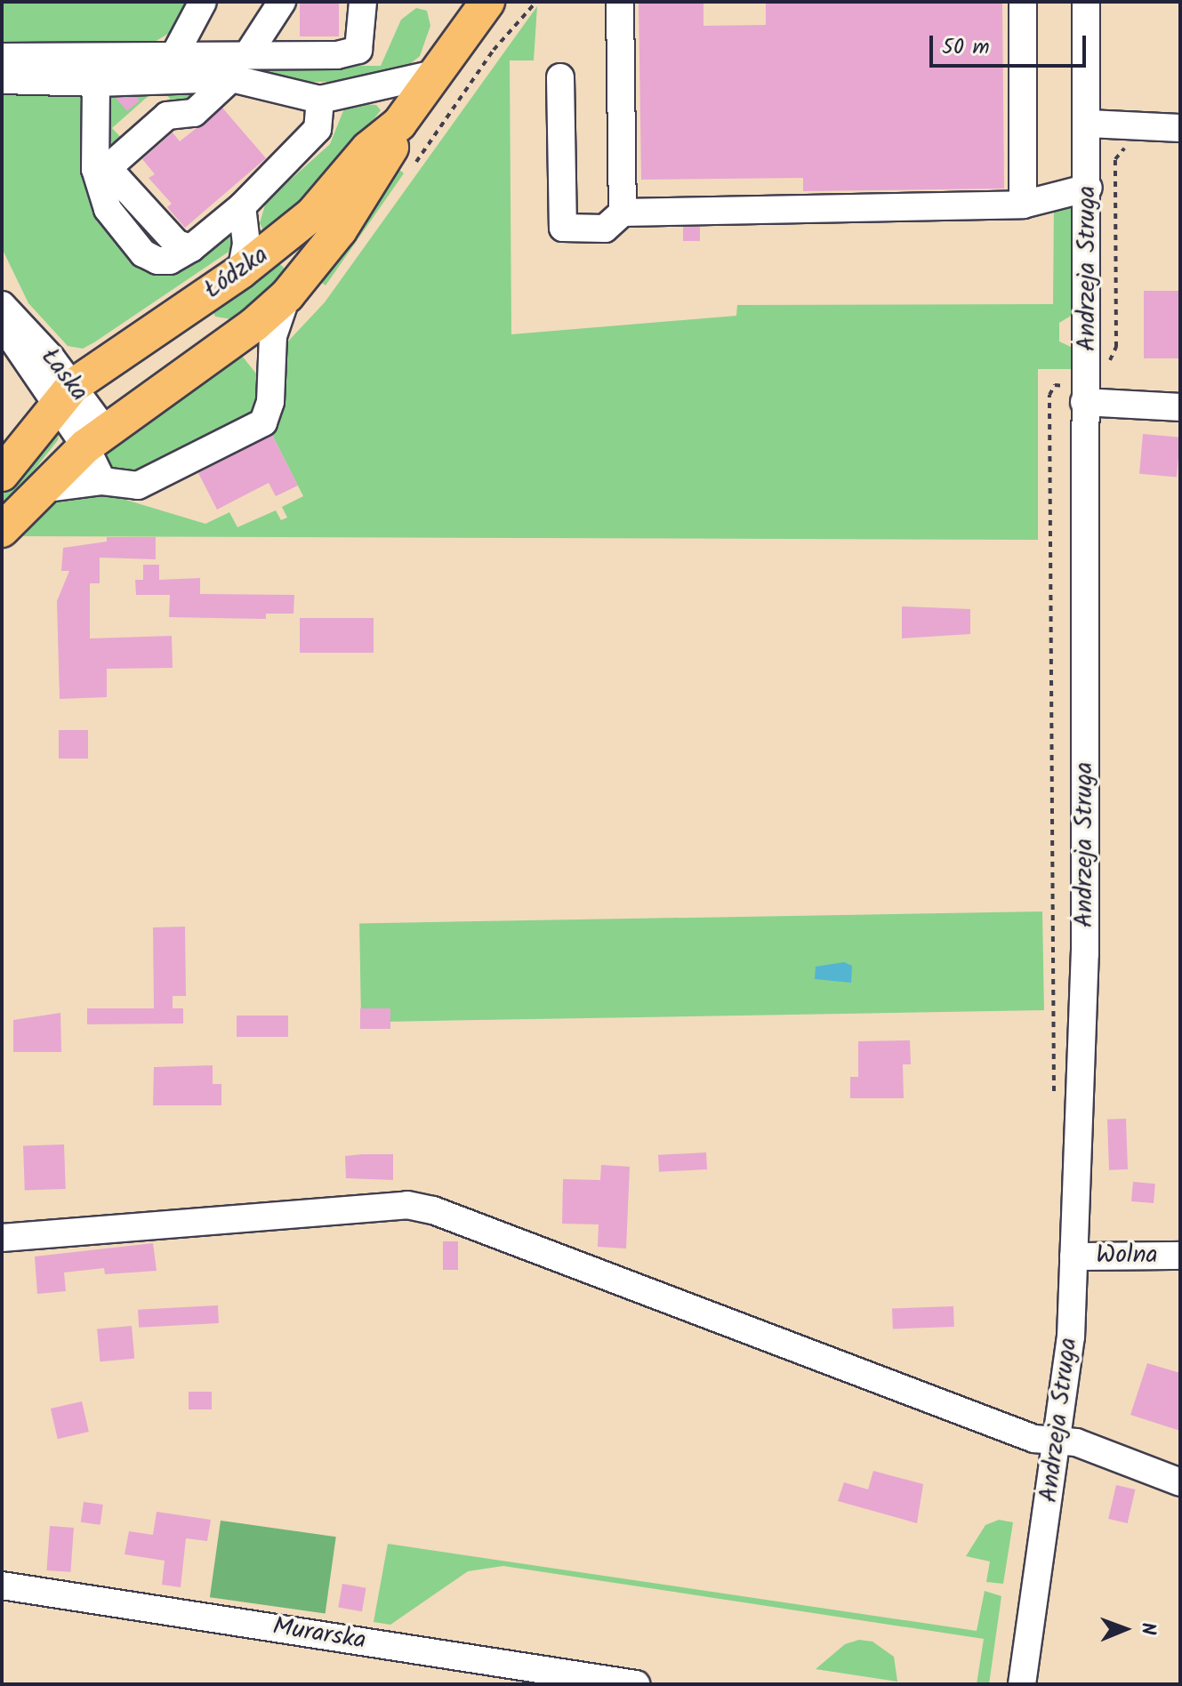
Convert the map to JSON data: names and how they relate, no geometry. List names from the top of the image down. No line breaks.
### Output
{"streets":{"main road":["Łódzka","Łaska"],"street":["Andrzeja Struga","Wolna","Murarska"]},"crossings":[["Andrzeja Struga","Wolna"],["Łódzka","Łaska"]],"scale_bar":"50 m","north":"right"}
